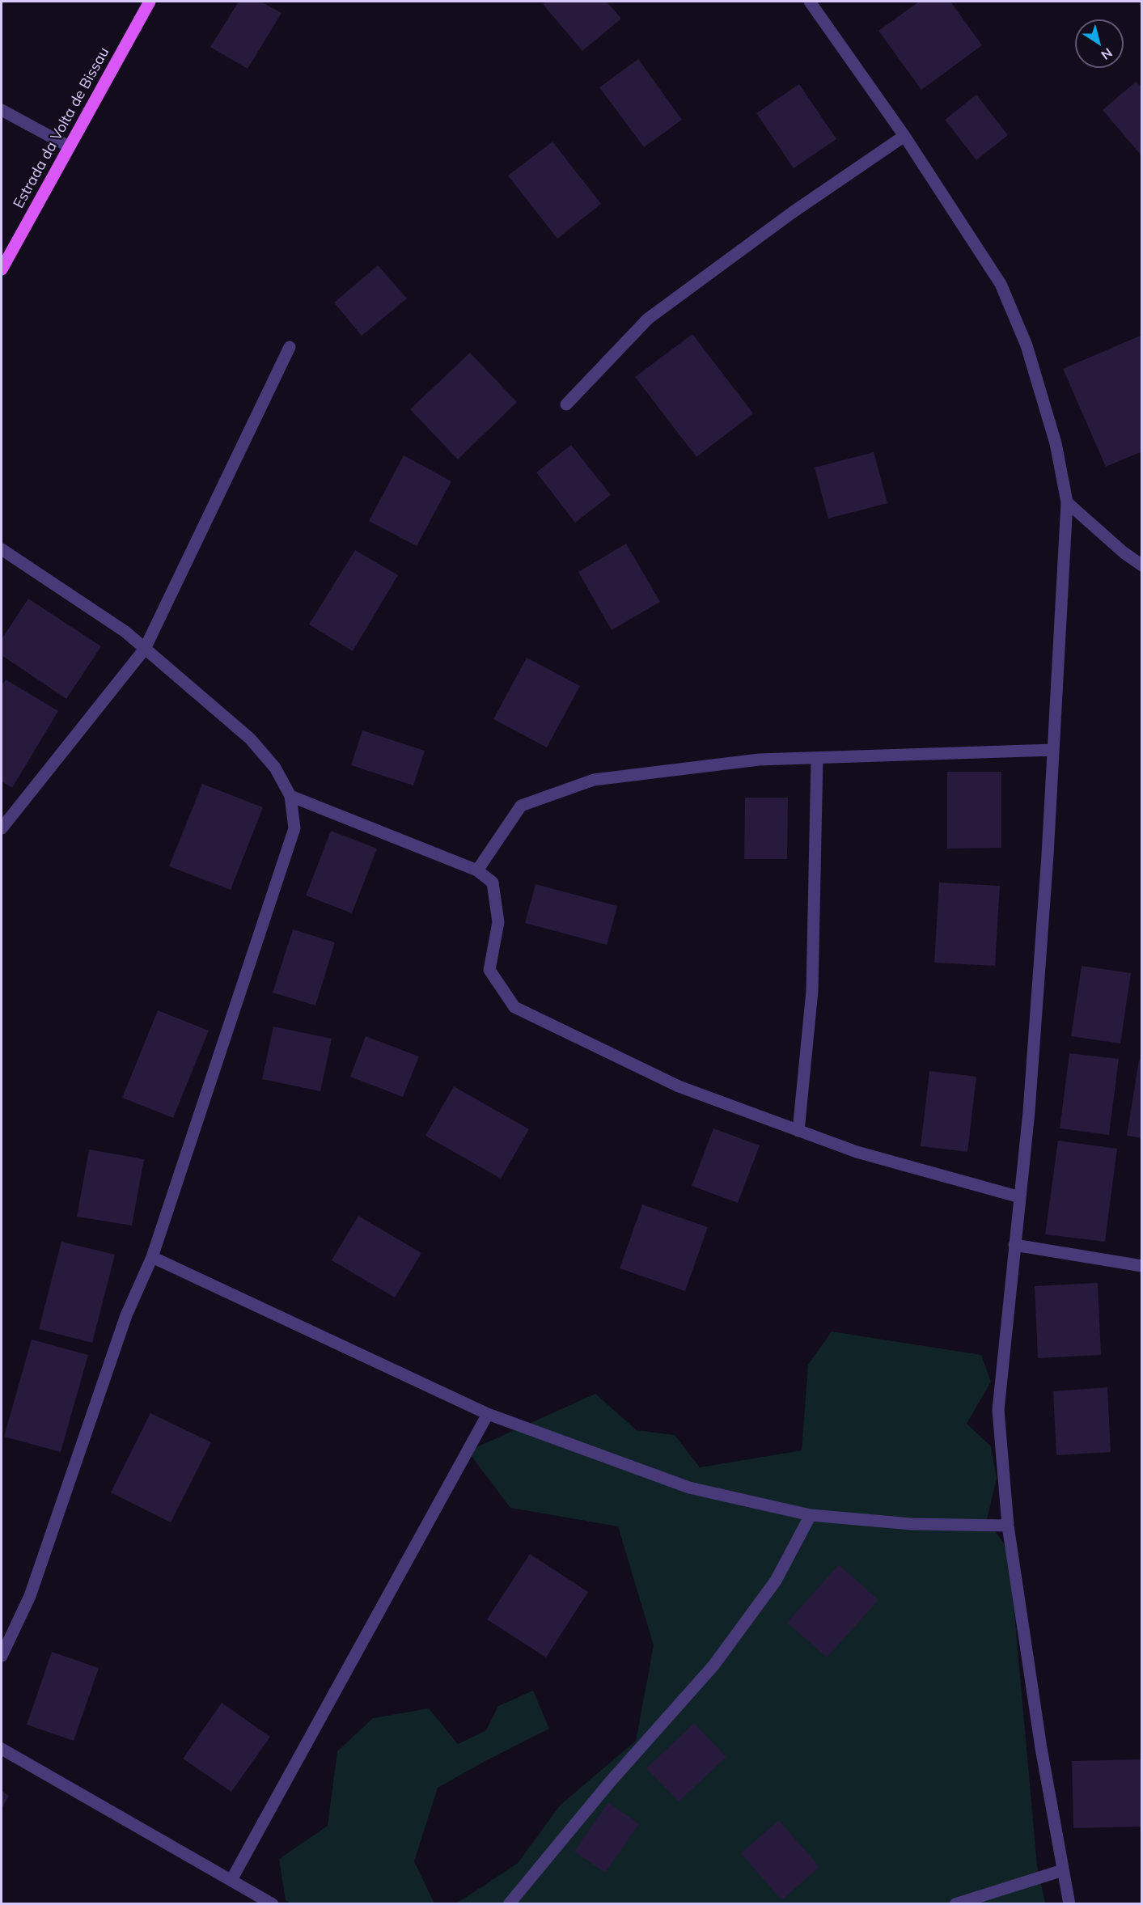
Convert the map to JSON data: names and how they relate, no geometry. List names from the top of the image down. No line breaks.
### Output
{"streets":{"main road":["Estrada da Volta de Bissau"]},"north":"bottom right"}
